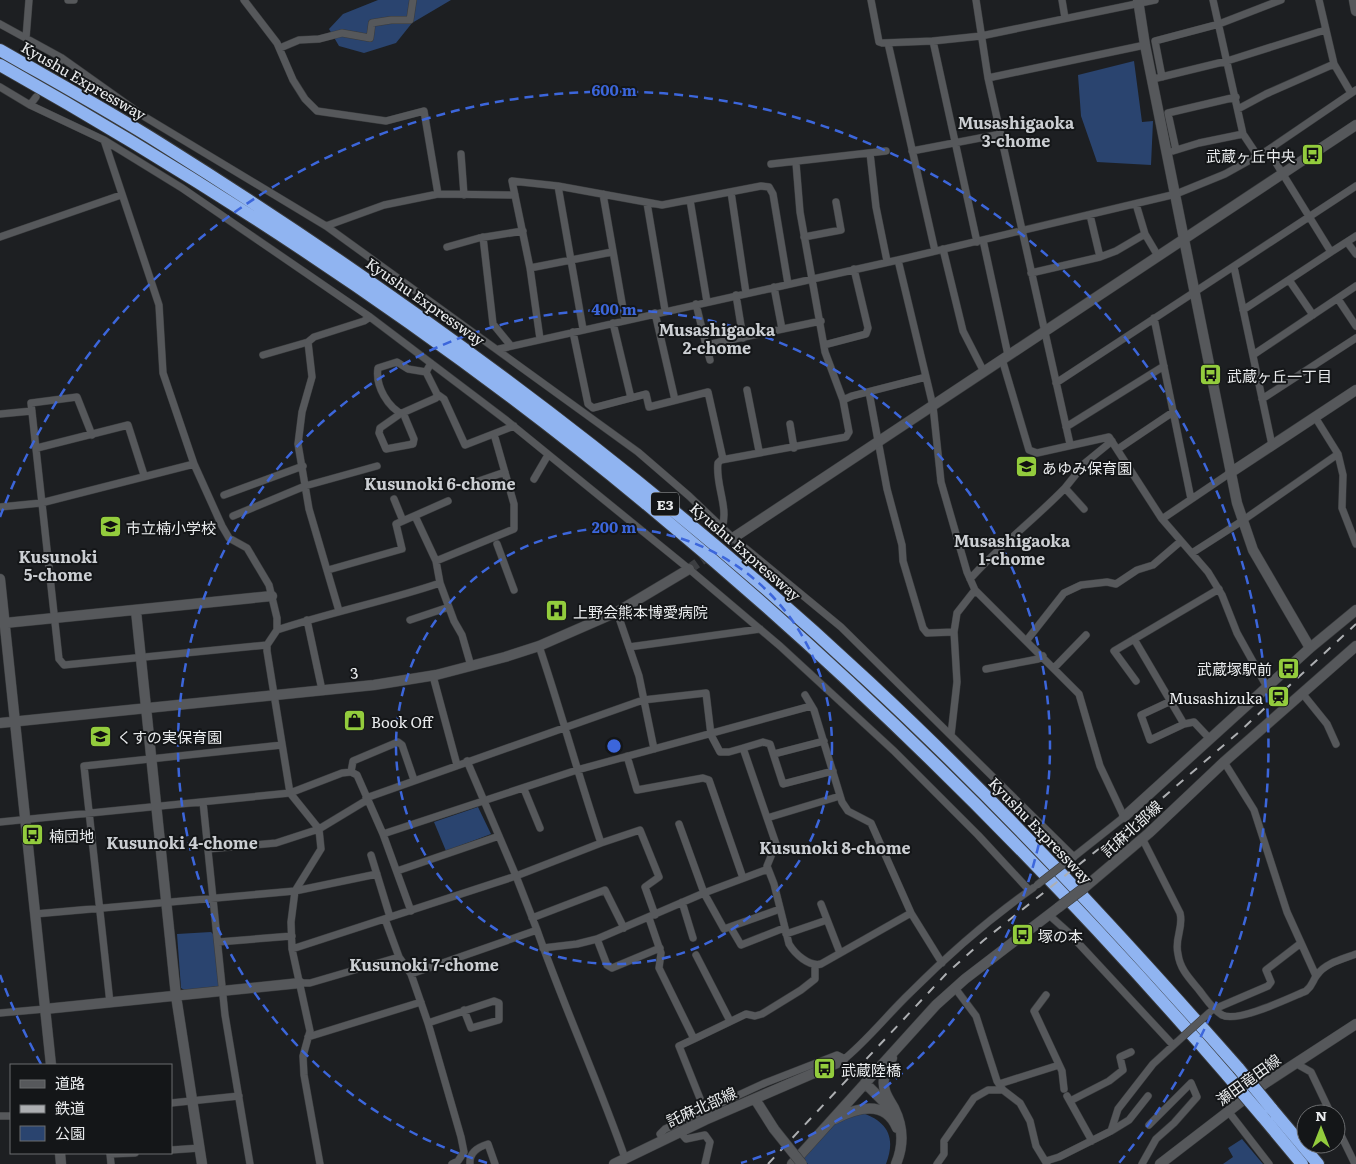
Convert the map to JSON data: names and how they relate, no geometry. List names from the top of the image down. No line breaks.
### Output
{"streets":{"highway":["Kyushu Expressway","E3"],"street":["3","託麻北部線","瀬田竜田線"]},"districts":["Musashigaoka 3-chome","Musashigaoka 2-chome","Kusunoki 6-chome","Musashigaoka 1-chome","Kusunoki 5-chome","Kusunoki 4-chome","Kusunoki 8-chome","Kusunoki 7-chome"],"places":{"bus stop":["武蔵ヶ丘中央","武蔵ヶ丘一丁目","武蔵塚駅前","楠団地","塚の本","武蔵陸橋"],"school or university":["あゆみ保育園","市立楠小学校","くすの実保育園"],"hospital":["上野会熊本博愛病院"],"station":["Musashizuka"],"shop":["Book Off"]},"legend":["道路","鉄道","公園"],"north":"top","rings":["600 m","400 m","200 m"]}
